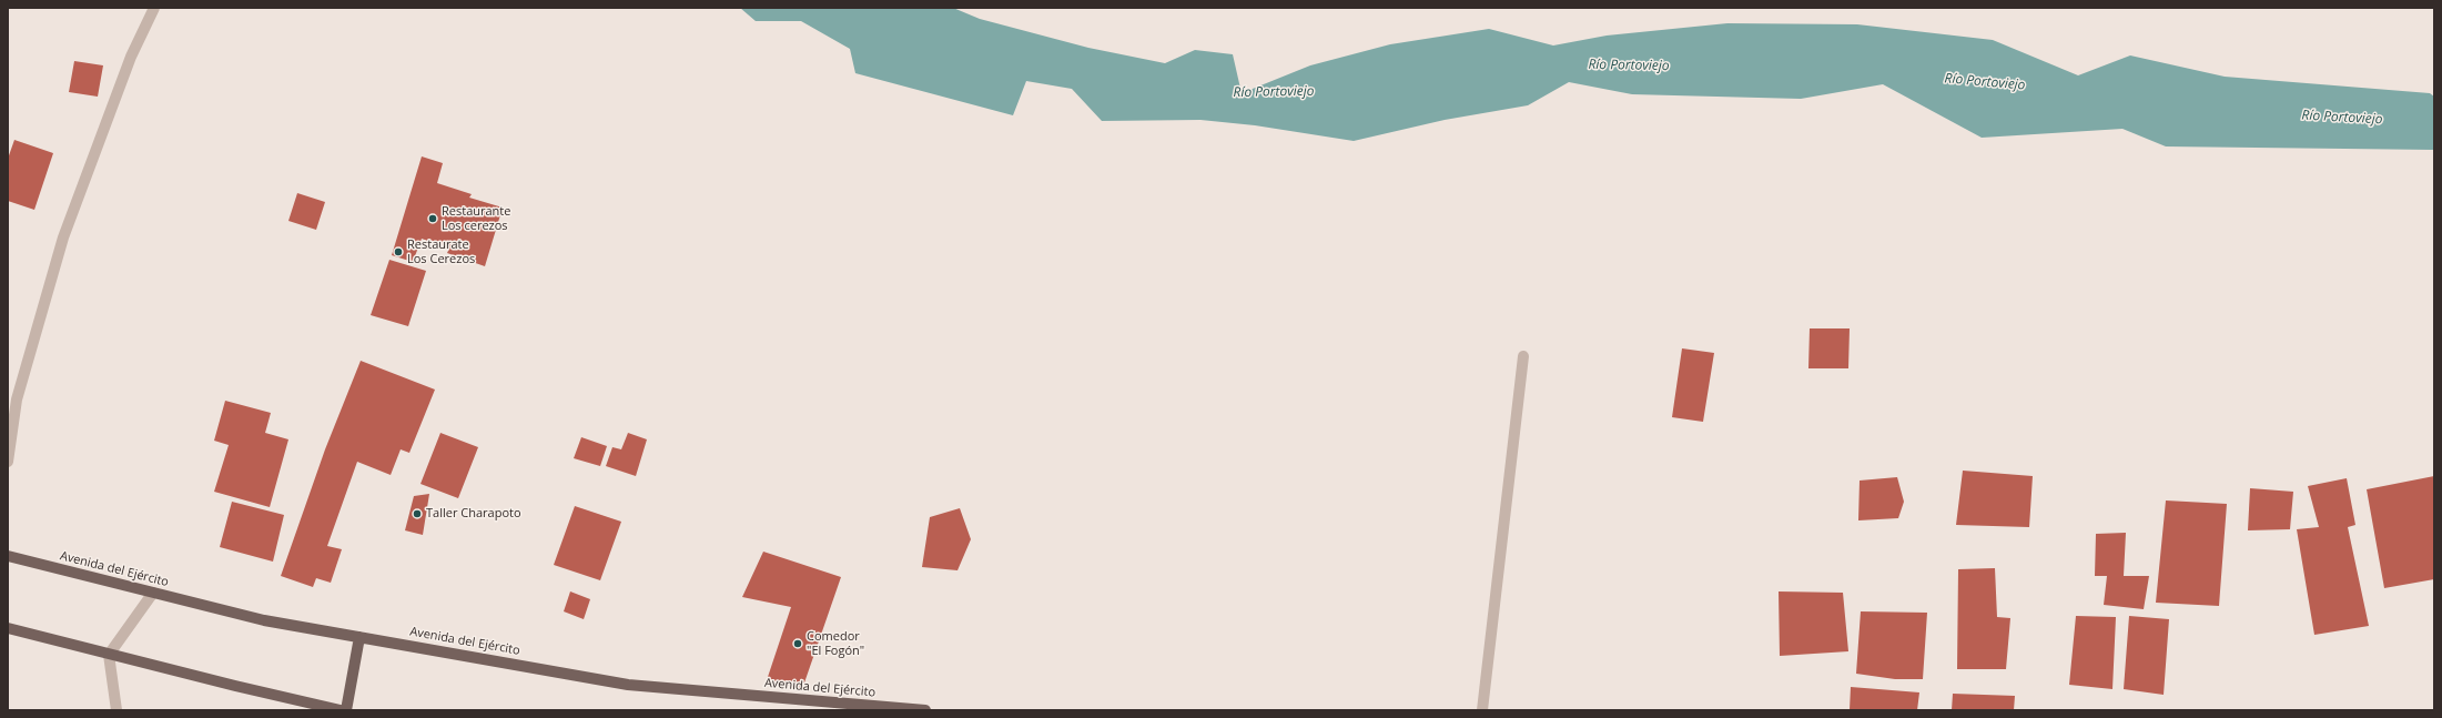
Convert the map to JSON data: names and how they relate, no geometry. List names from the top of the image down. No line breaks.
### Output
{"streets":{"main road":["Avenida del Ejército"]},"water":["Río Portoviejo"],"places":["Restaurante Los cerezos","Restaurate Los Cerezos","Taller Charapoto","Comedor \"El Fogón\""]}
